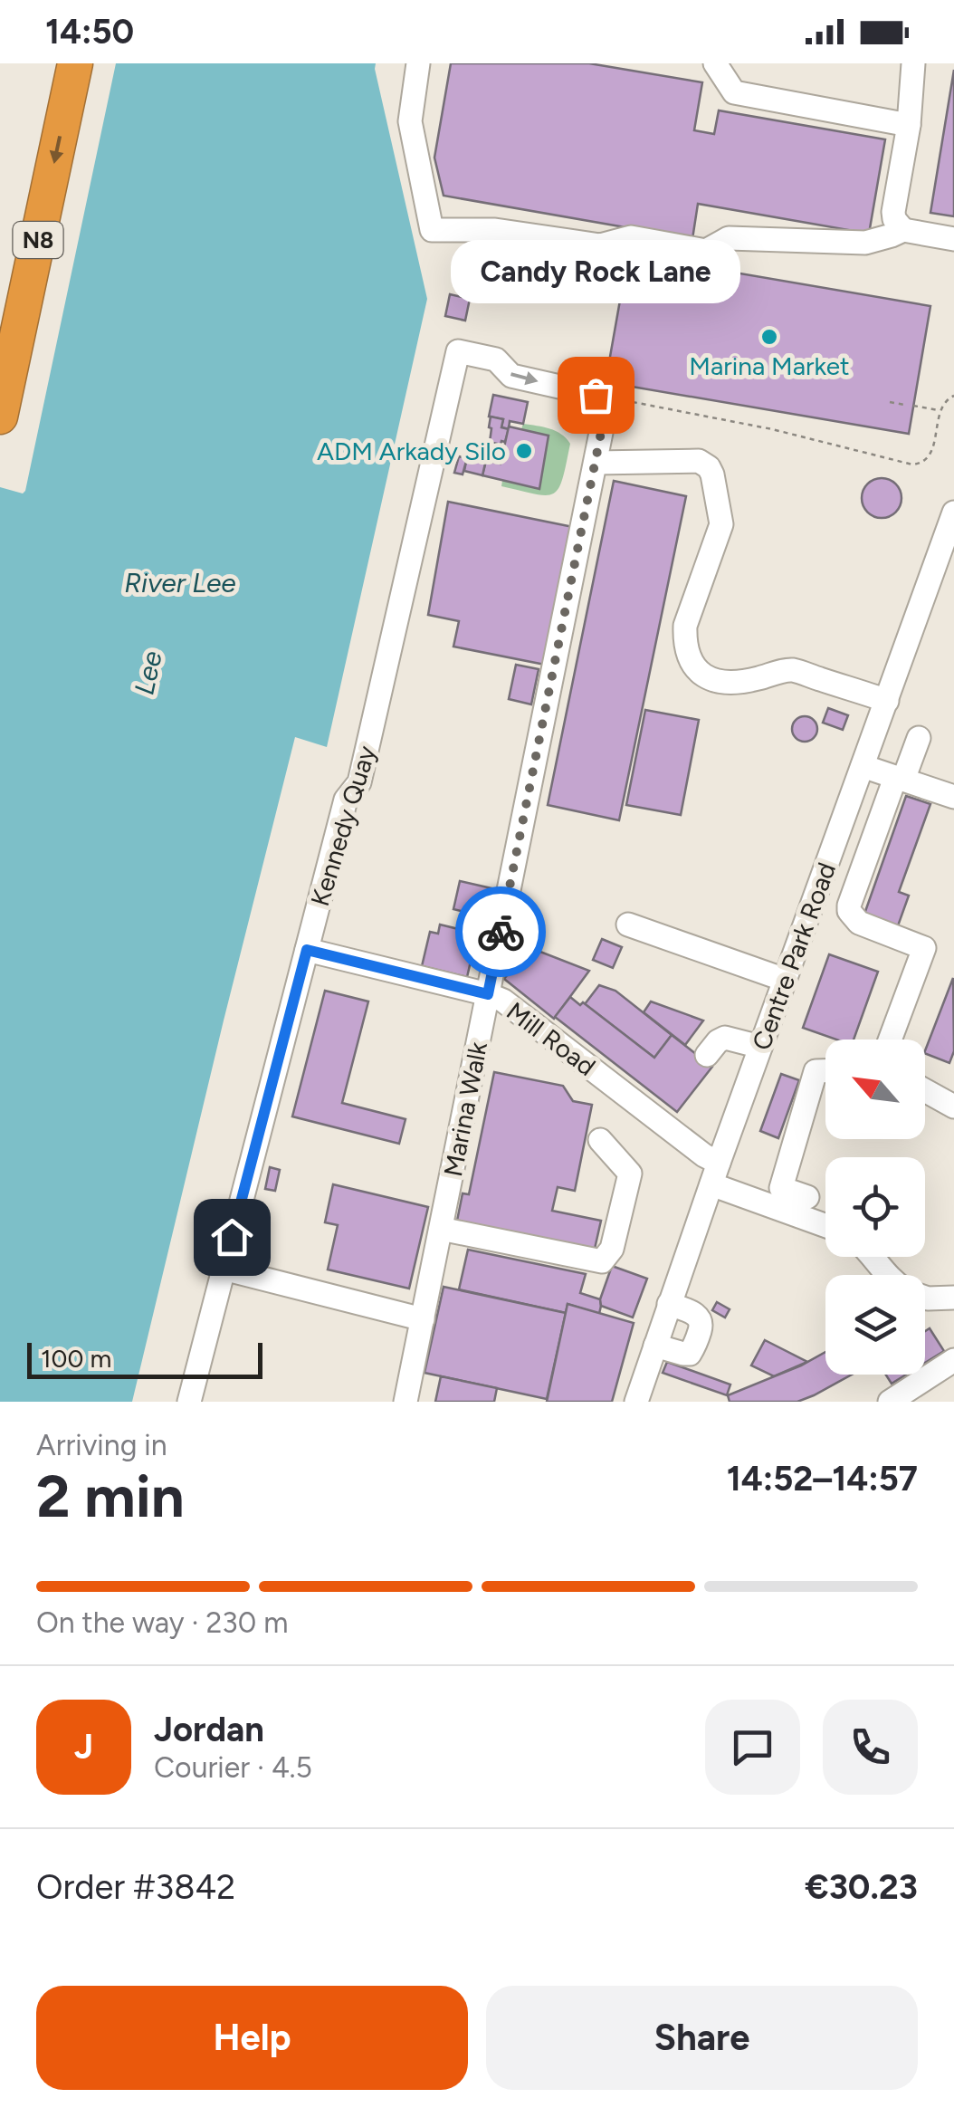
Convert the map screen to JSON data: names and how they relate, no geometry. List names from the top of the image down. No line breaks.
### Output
{"streets":{"highway":["N8"],"street":["Kennedy Quay","Centre Park Road","Mill Road","Marina Walk"]},"crossings":[["Kennedy Quay","Mill Road"],["Kennedy Quay","Marina Walk"],["Centre Park Road","Mill Road"],["Mill Road","Marina Walk"]],"one_way":["Kennedy Quay"],"water":["River Lee","Lee"],"places":["Marina Market","Candy Rock Lane","ADM Arkady Silo"],"scale_bar":"100 m","north":"top left","page":{"status":"14:50","bubble":"Candy Rock Lane","scale":"100 m","heading":["2 min","Arriving in","14:52–14:57"],"panel":["Jordan","Courier · 4.5","Order #3842","€30.23"],"bar":"On the way · 230 m","round":"J","buttons":["Help","Share"]}}
